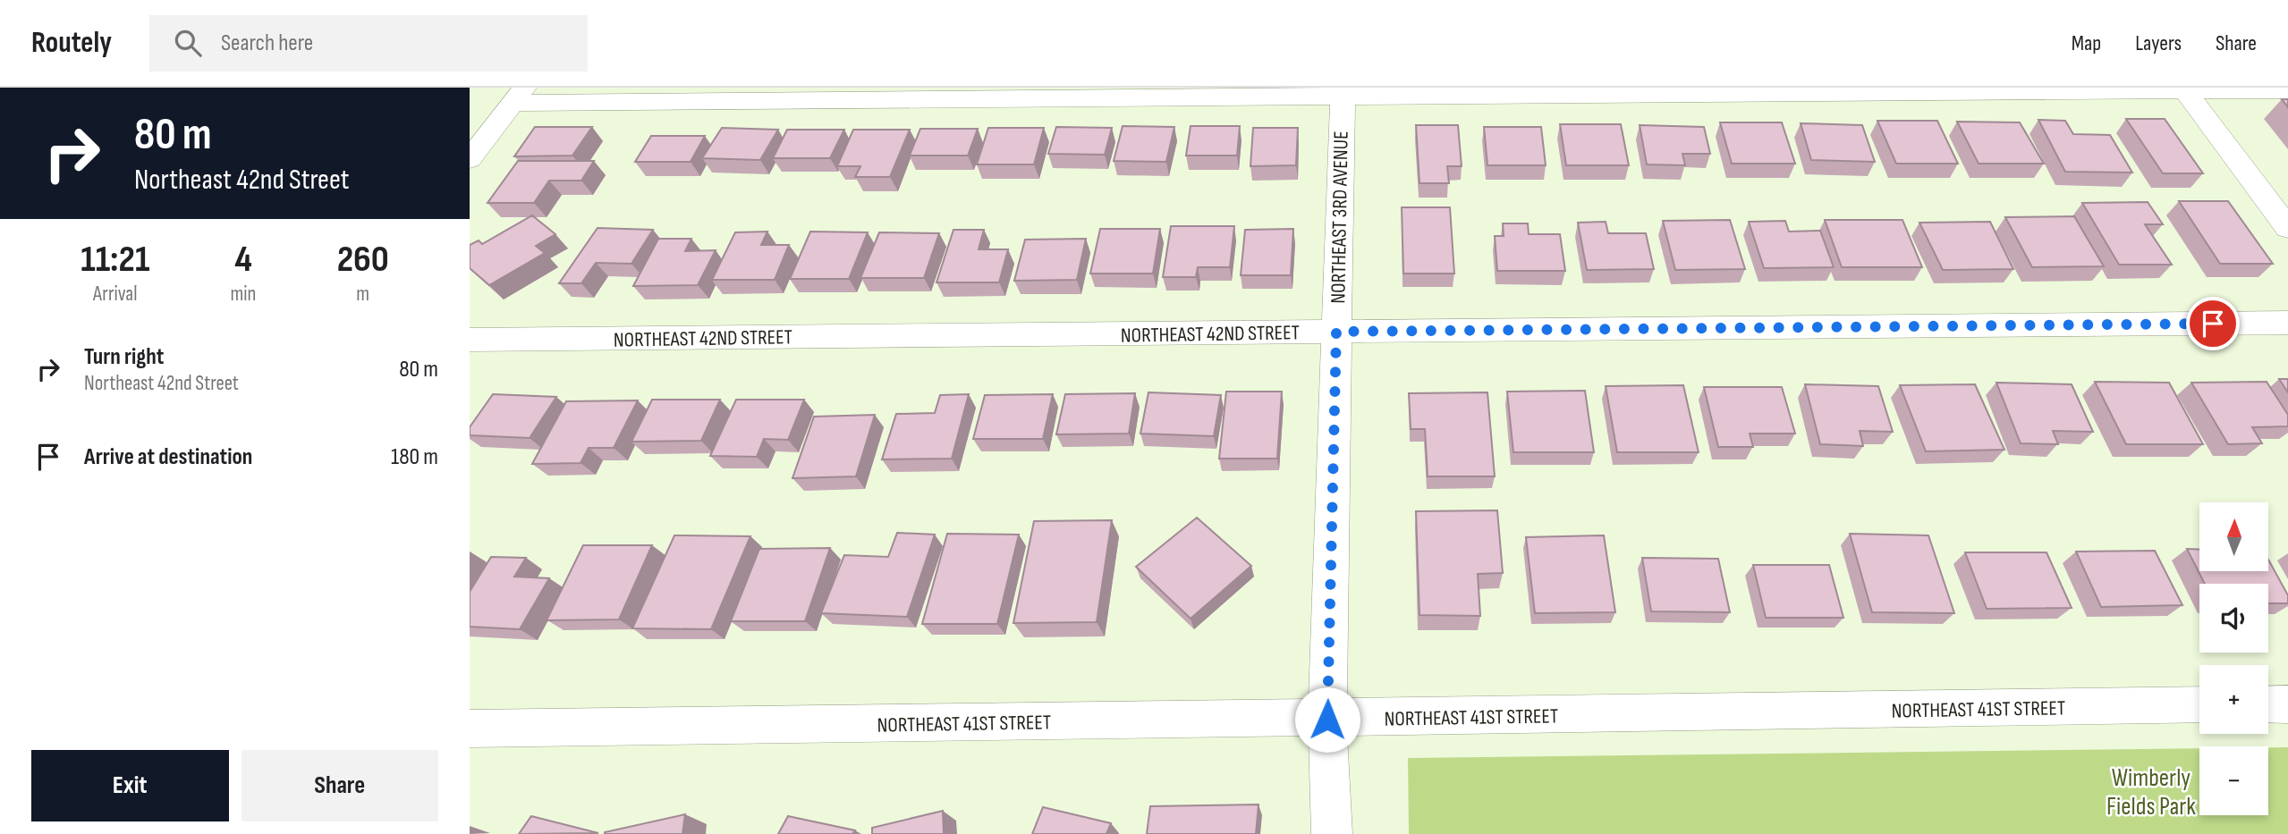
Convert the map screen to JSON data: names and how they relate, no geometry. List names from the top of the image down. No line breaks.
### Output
{"streets":{"street":["NORTHEAST 3RD AVENUE","NORTHEAST 42ND STREET","NORTHEAST 41ST STREET"]},"crossings":[["NORTHEAST 3RD AVENUE","NORTHEAST 42ND STREET"],["NORTHEAST 3RD AVENUE","NORTHEAST 41ST STREET"]],"parks":["Wimberly Fields Park"],"north":"top","page":{"header":"Routely","search":"Search here","nav":["Map","Layers","Share"],"turn":["80 m","Northeast 42nd Street"],"eta":["11:21","Arrival","4","min","260","m"],"list":[{"name":"Turn right","note":"Northeast 42nd Street","value":"80 m"},{"name":"Arrive at destination","value":"180 m"}],"map_buttons":["+","−"],"buttons":["Exit","Share"]}}
